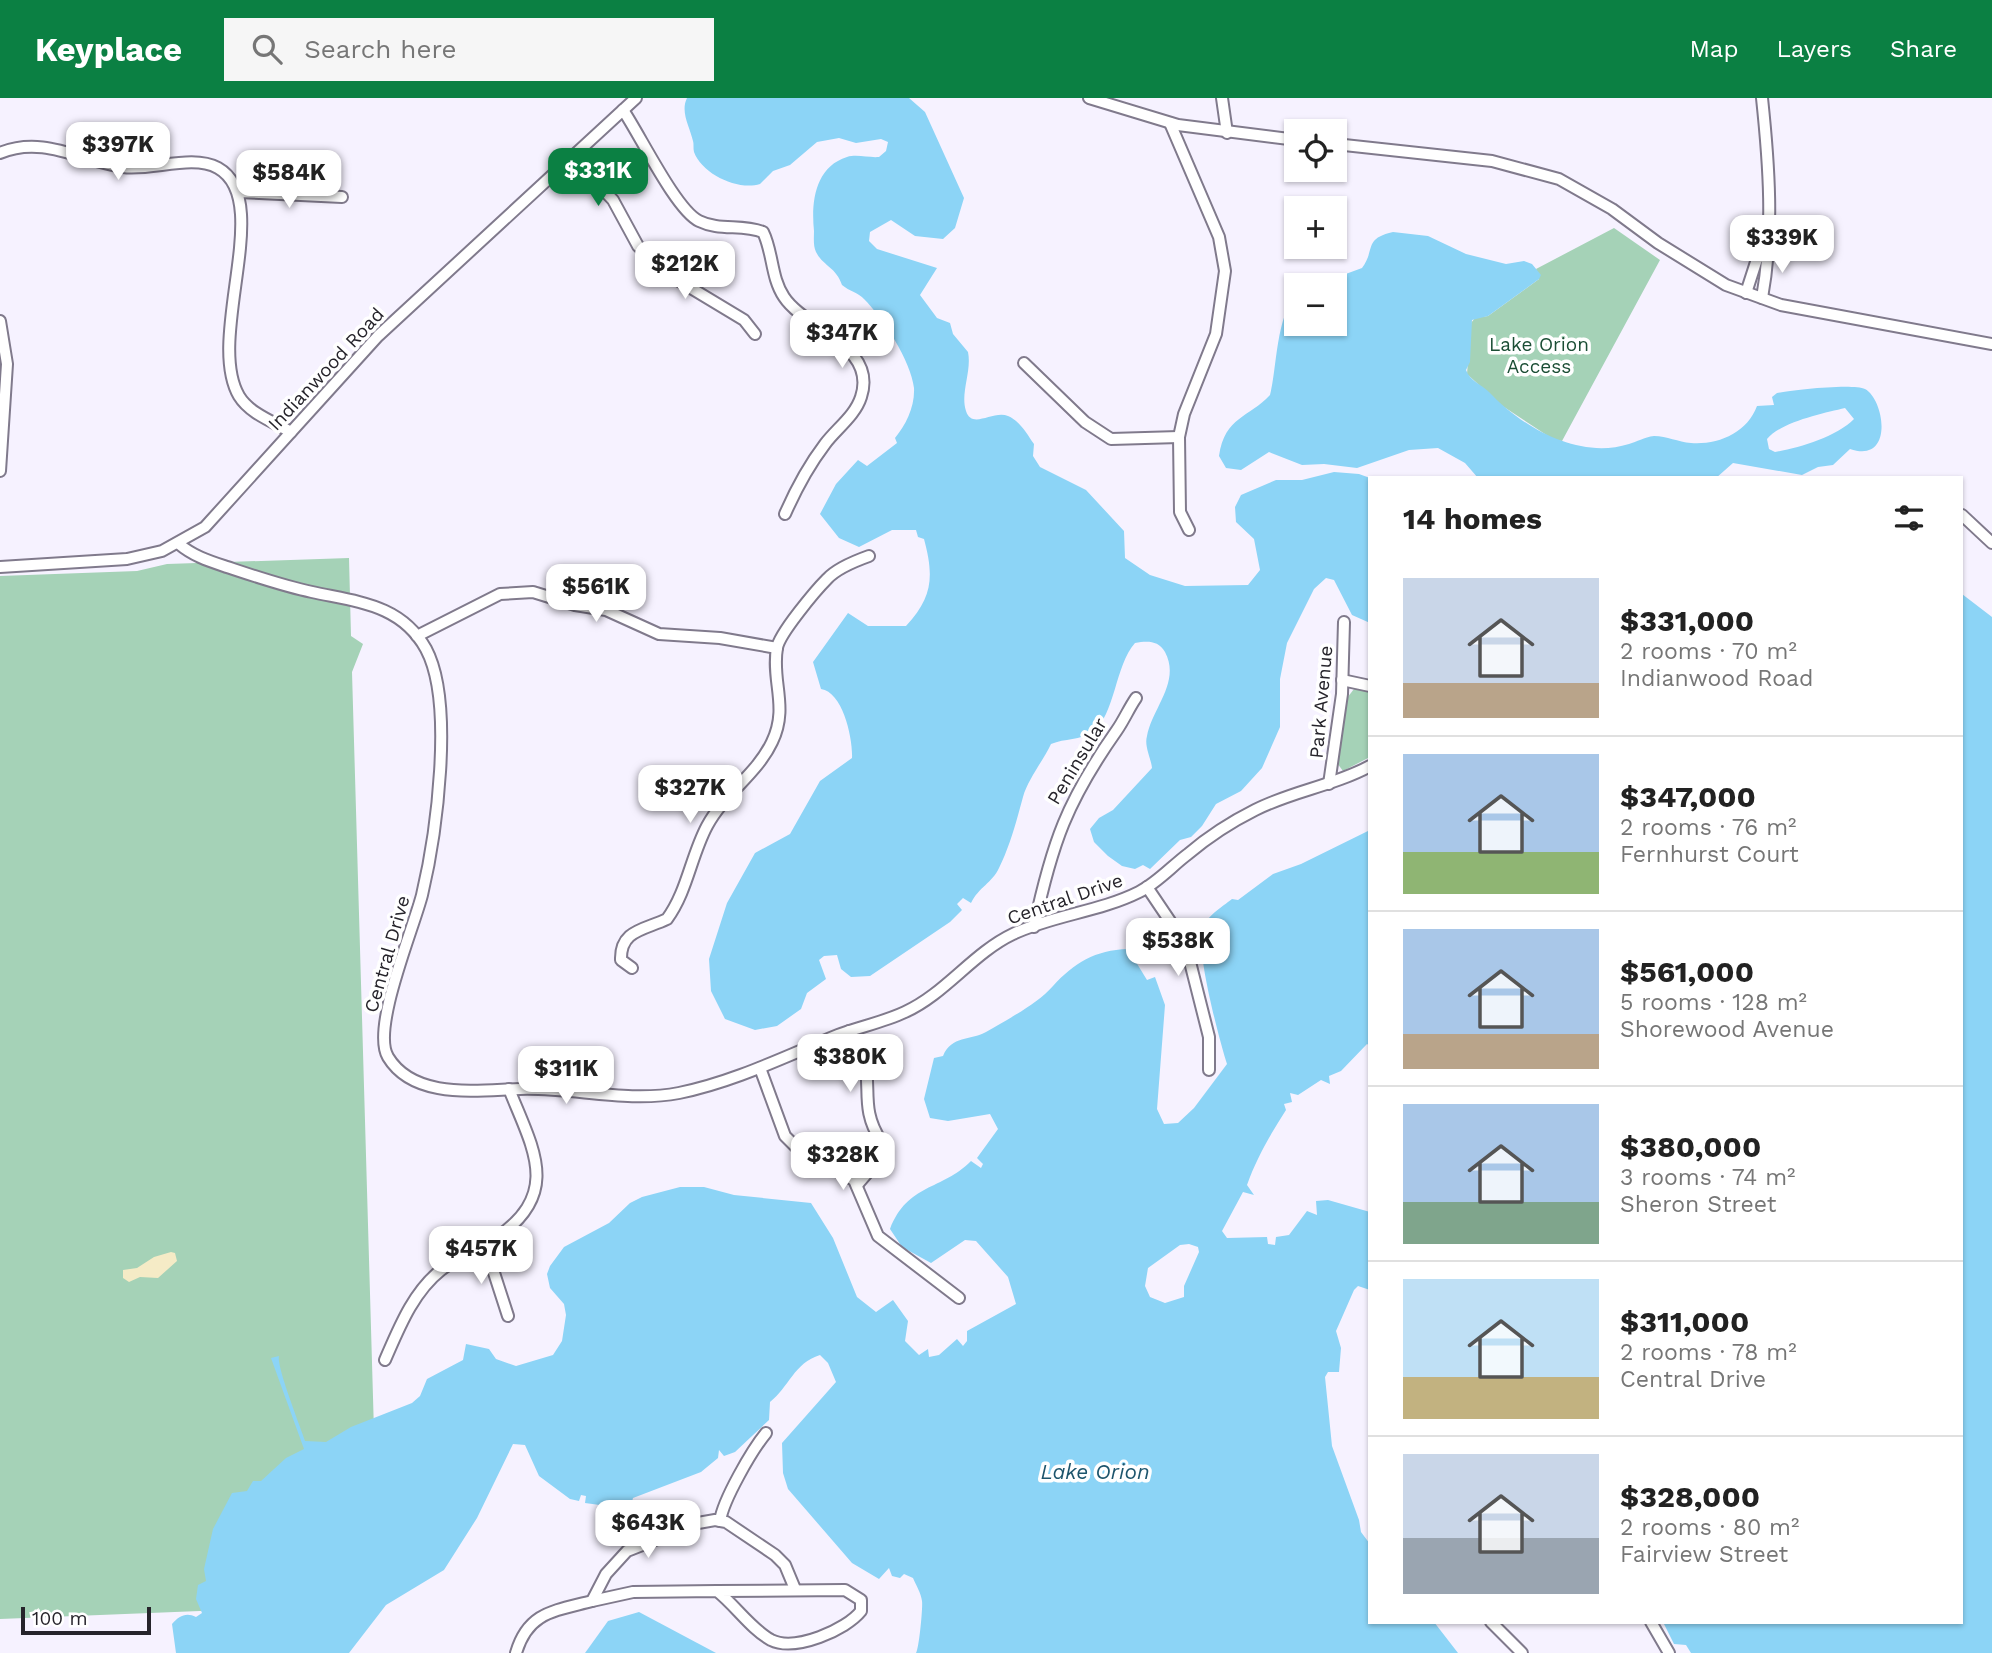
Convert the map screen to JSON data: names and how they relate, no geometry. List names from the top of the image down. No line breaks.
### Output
{"streets":{"street":["Indianwood Road","Park Avenue","Peninsular","Central Drive"]},"crossings":[["Indianwood Road","Central Drive"],["Park Avenue","Central Drive"],["Peninsular","Central Drive"]],"water":["Lake Orion"],"parks":["Lake Orion Access"],"scale_bar":"100 m","page":{"header":"Keyplace","search":"Search here","nav":["Map","Layers","Share"],"map_buttons":["+","−"],"price":["$397K","$331K","$584K","$339K","$212K","$347K","$561K","$327K","$538K","$380K","$311K","$328K","$457K","$643K"],"heading":"14 homes","list":[{"name":"$331,000","note":"2 rooms · 70 m² · Indianwood Road"},{"name":"$347,000","note":"2 rooms · 76 m² · Fernhurst Court"},{"name":"$561,000","note":"5 rooms · 128 m² · Shorewood Avenue"},{"name":"$380,000","note":"3 rooms · 74 m² · Sheron Street"},{"name":"$311,000","note":"2 rooms · 78 m² · Central Drive"},{"name":"$328,000","note":"2 rooms · 80 m² · Fairview Street"}],"scale":"100 m"}}
